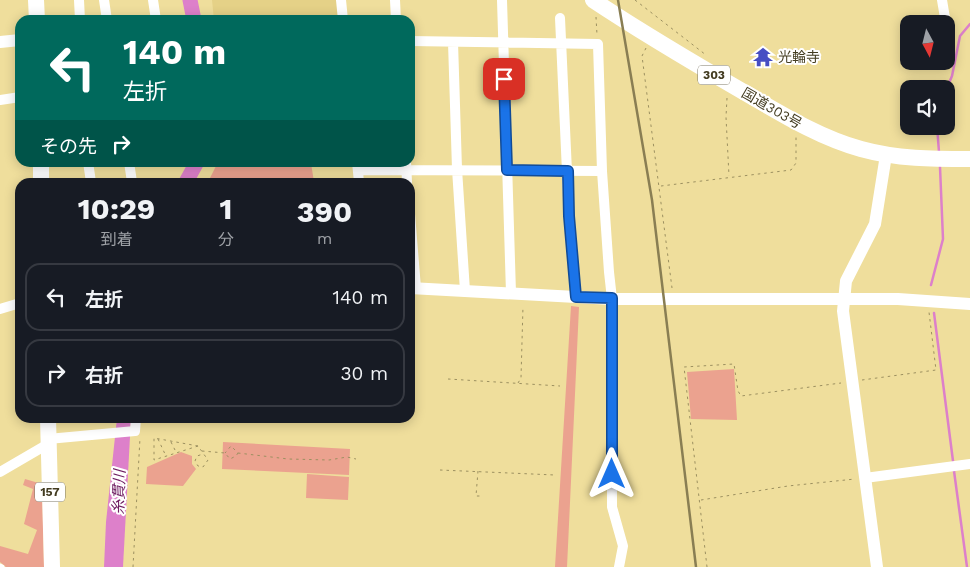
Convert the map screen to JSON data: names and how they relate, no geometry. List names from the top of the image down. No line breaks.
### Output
{"streets":{"highway":["303","国道303号","157"]},"water":["糸貫川"],"places":{"temple":["光輪寺"]},"north":"bottom","page":{"turn":["140 m","左折"],"then":"その先","eta":["10:29","到着","1","分","390","m"],"list":[{"name":"左折","value":"140 m"},{"name":"右折","value":"30 m"}]}}
